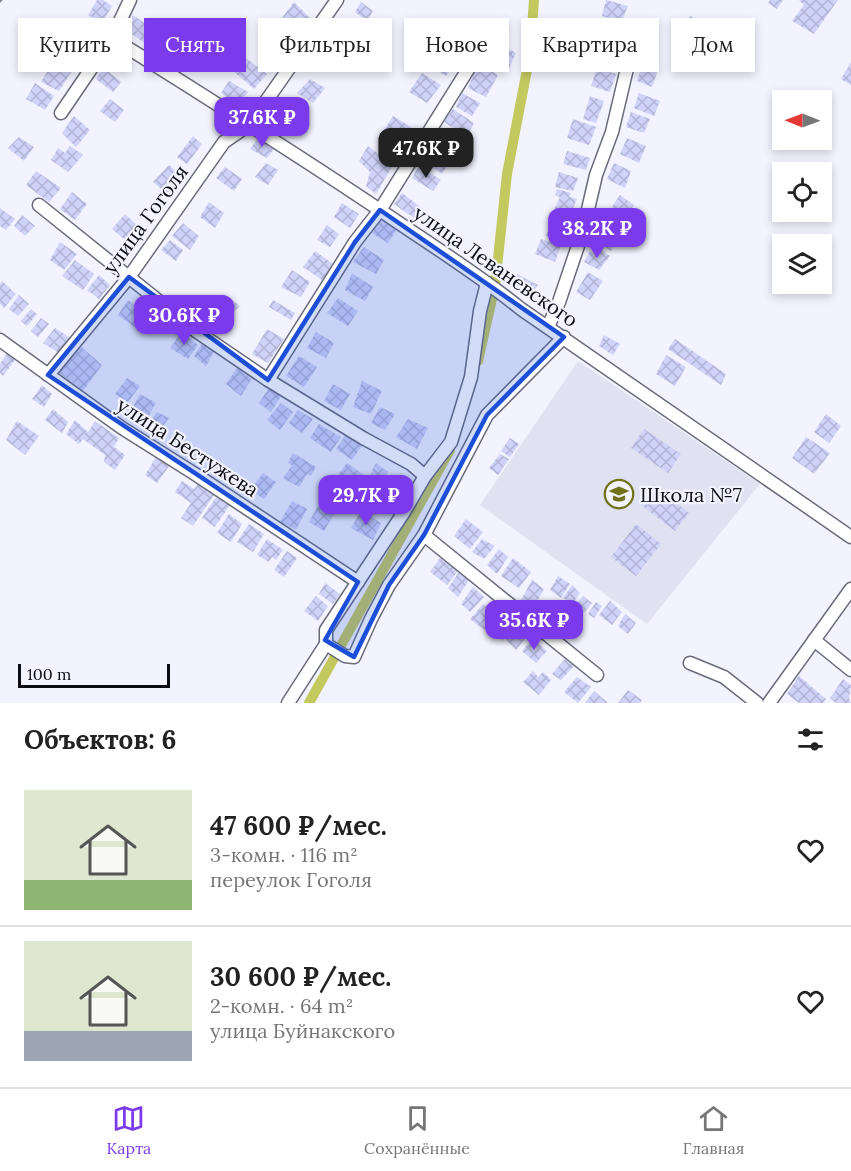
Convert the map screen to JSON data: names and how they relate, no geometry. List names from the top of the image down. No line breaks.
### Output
{"streets":{"street":["улица Гоголя","улица Леваневского","улица Бестужева"]},"crossings":[["улица Гоголя","улица Леваневского"],["улица Гоголя","улица Бестужева"]],"places":{"school or university":["Школа №7"]},"scale_bar":"100 m","north":"left","page":{"chip":["Купить","Снять","Фильтры","Новое","Квартира","Дом"],"price":["37.6K ₽","47.6K ₽","38.2K ₽","30.6K ₽","29.7K ₽","35.6K ₽"],"scale":"100 m","heading":"Объектов: 6","list":[{"name":"47 600 ₽/мес.","note":"3-комн. · 116 m² · переулок Гоголя"},{"name":"30 600 ₽/мес.","note":"2-комн. · 64 m² · улица Буйнакского"}],"tabs":["Карта","Сохранённые","Главная"]}}
